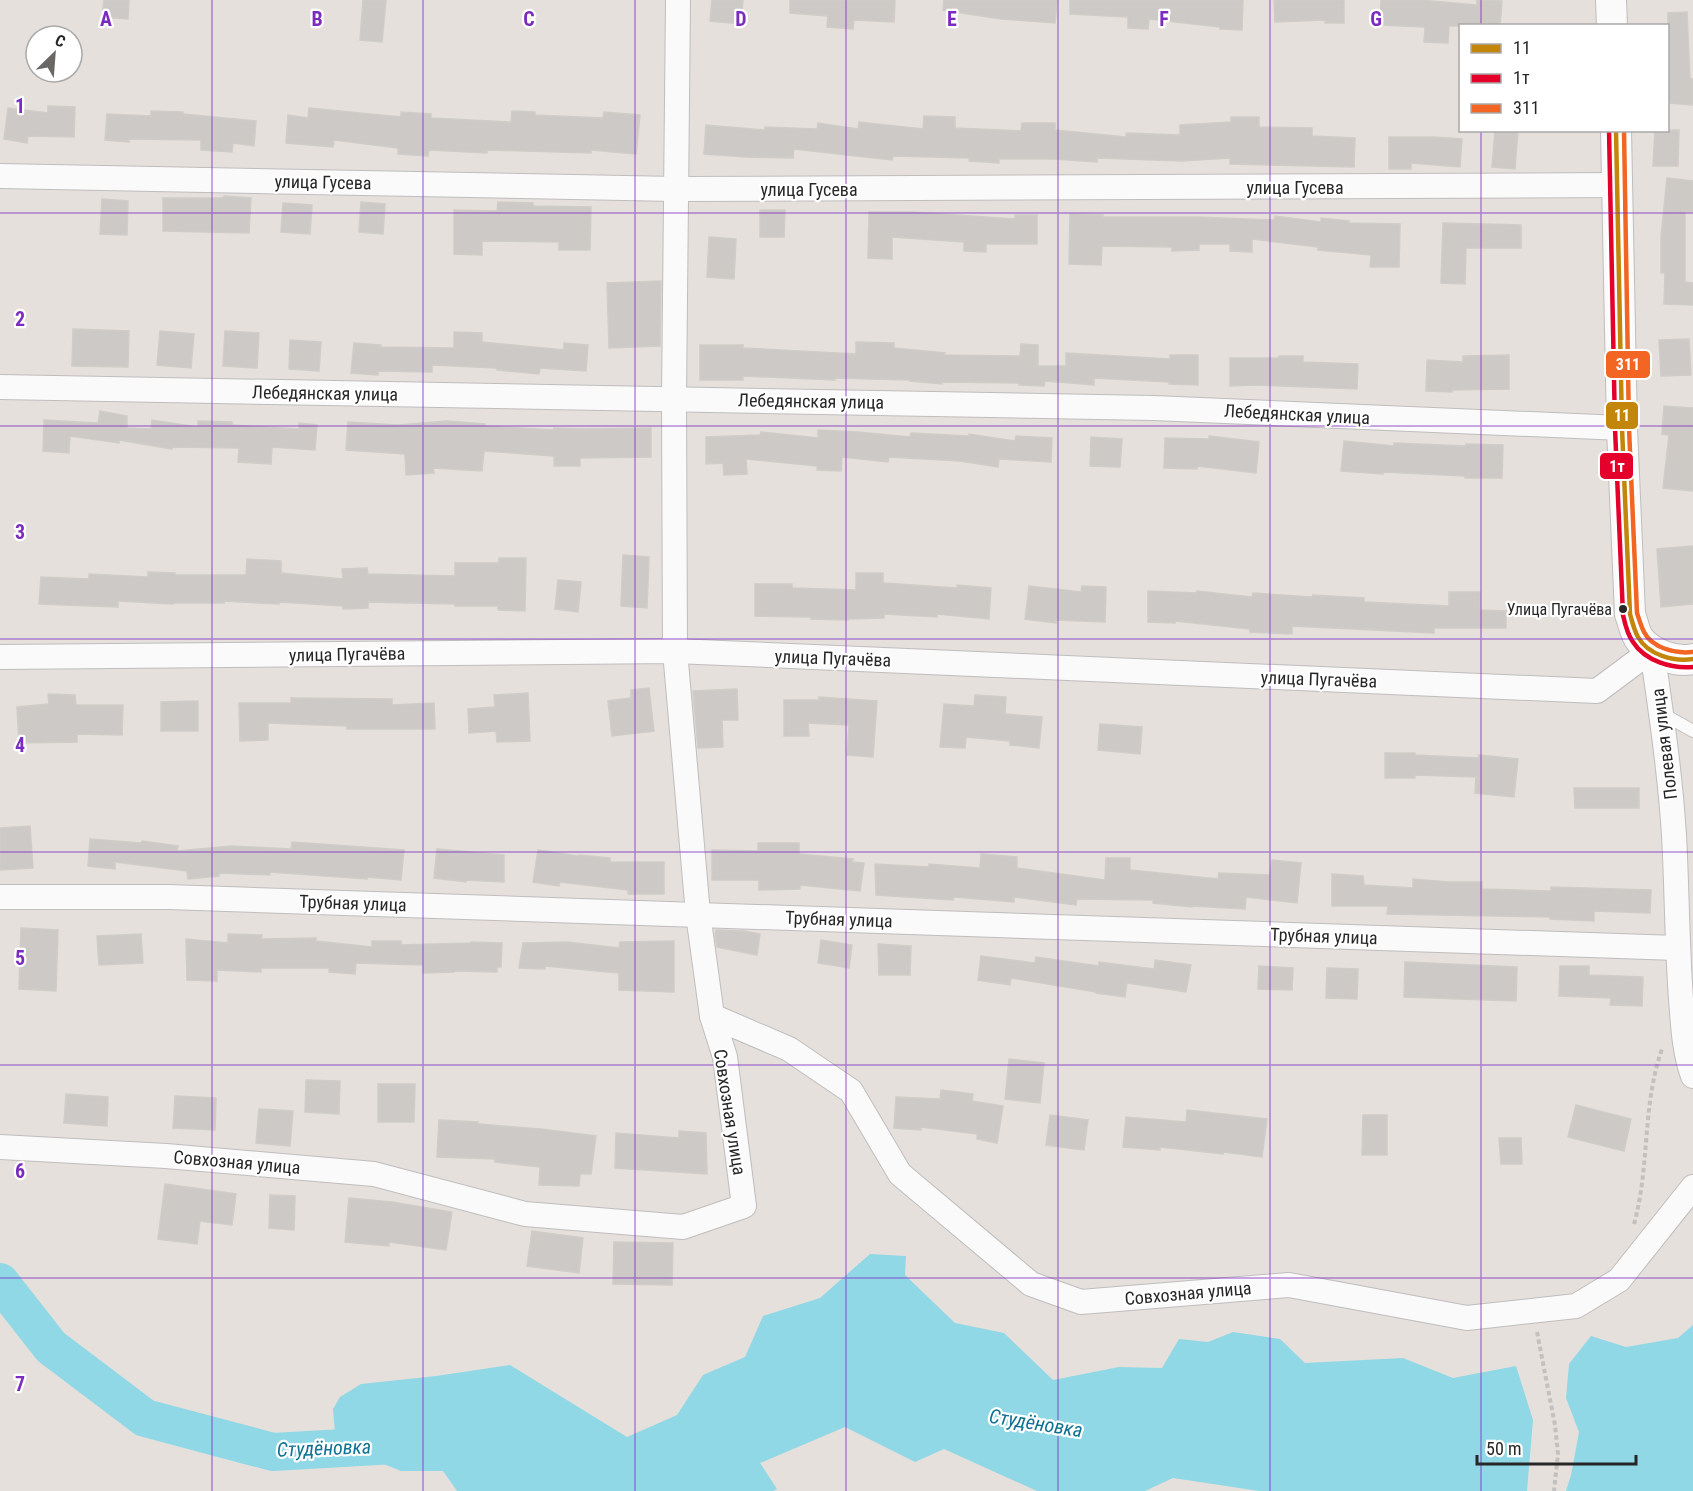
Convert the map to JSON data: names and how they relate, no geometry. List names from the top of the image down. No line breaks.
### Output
{"streets":{"street":["улица Гусева","Лебедянская улица","улица Пугачёва","Полевая улица","Трубная улица","Совхозная улица"]},"crossings":[["улица Гусева","Полевая улица"],["Лебедянская улица","Полевая улица"],["улица Пугачёва","Полевая улица"],["Полевая улица","Трубная улица"]],"water":["Студёновка"],"places":["Улица Пугачёва"],"lines":["transit line 11","transit line 1т","transit line 311"],"legend":["11","1т","311"],"scale_bar":"50 m","north":"top right","grid":{"columns":["A","B","C","D","E","F","G"],"rows":["1","2","3","4","5","6","7"]}}
